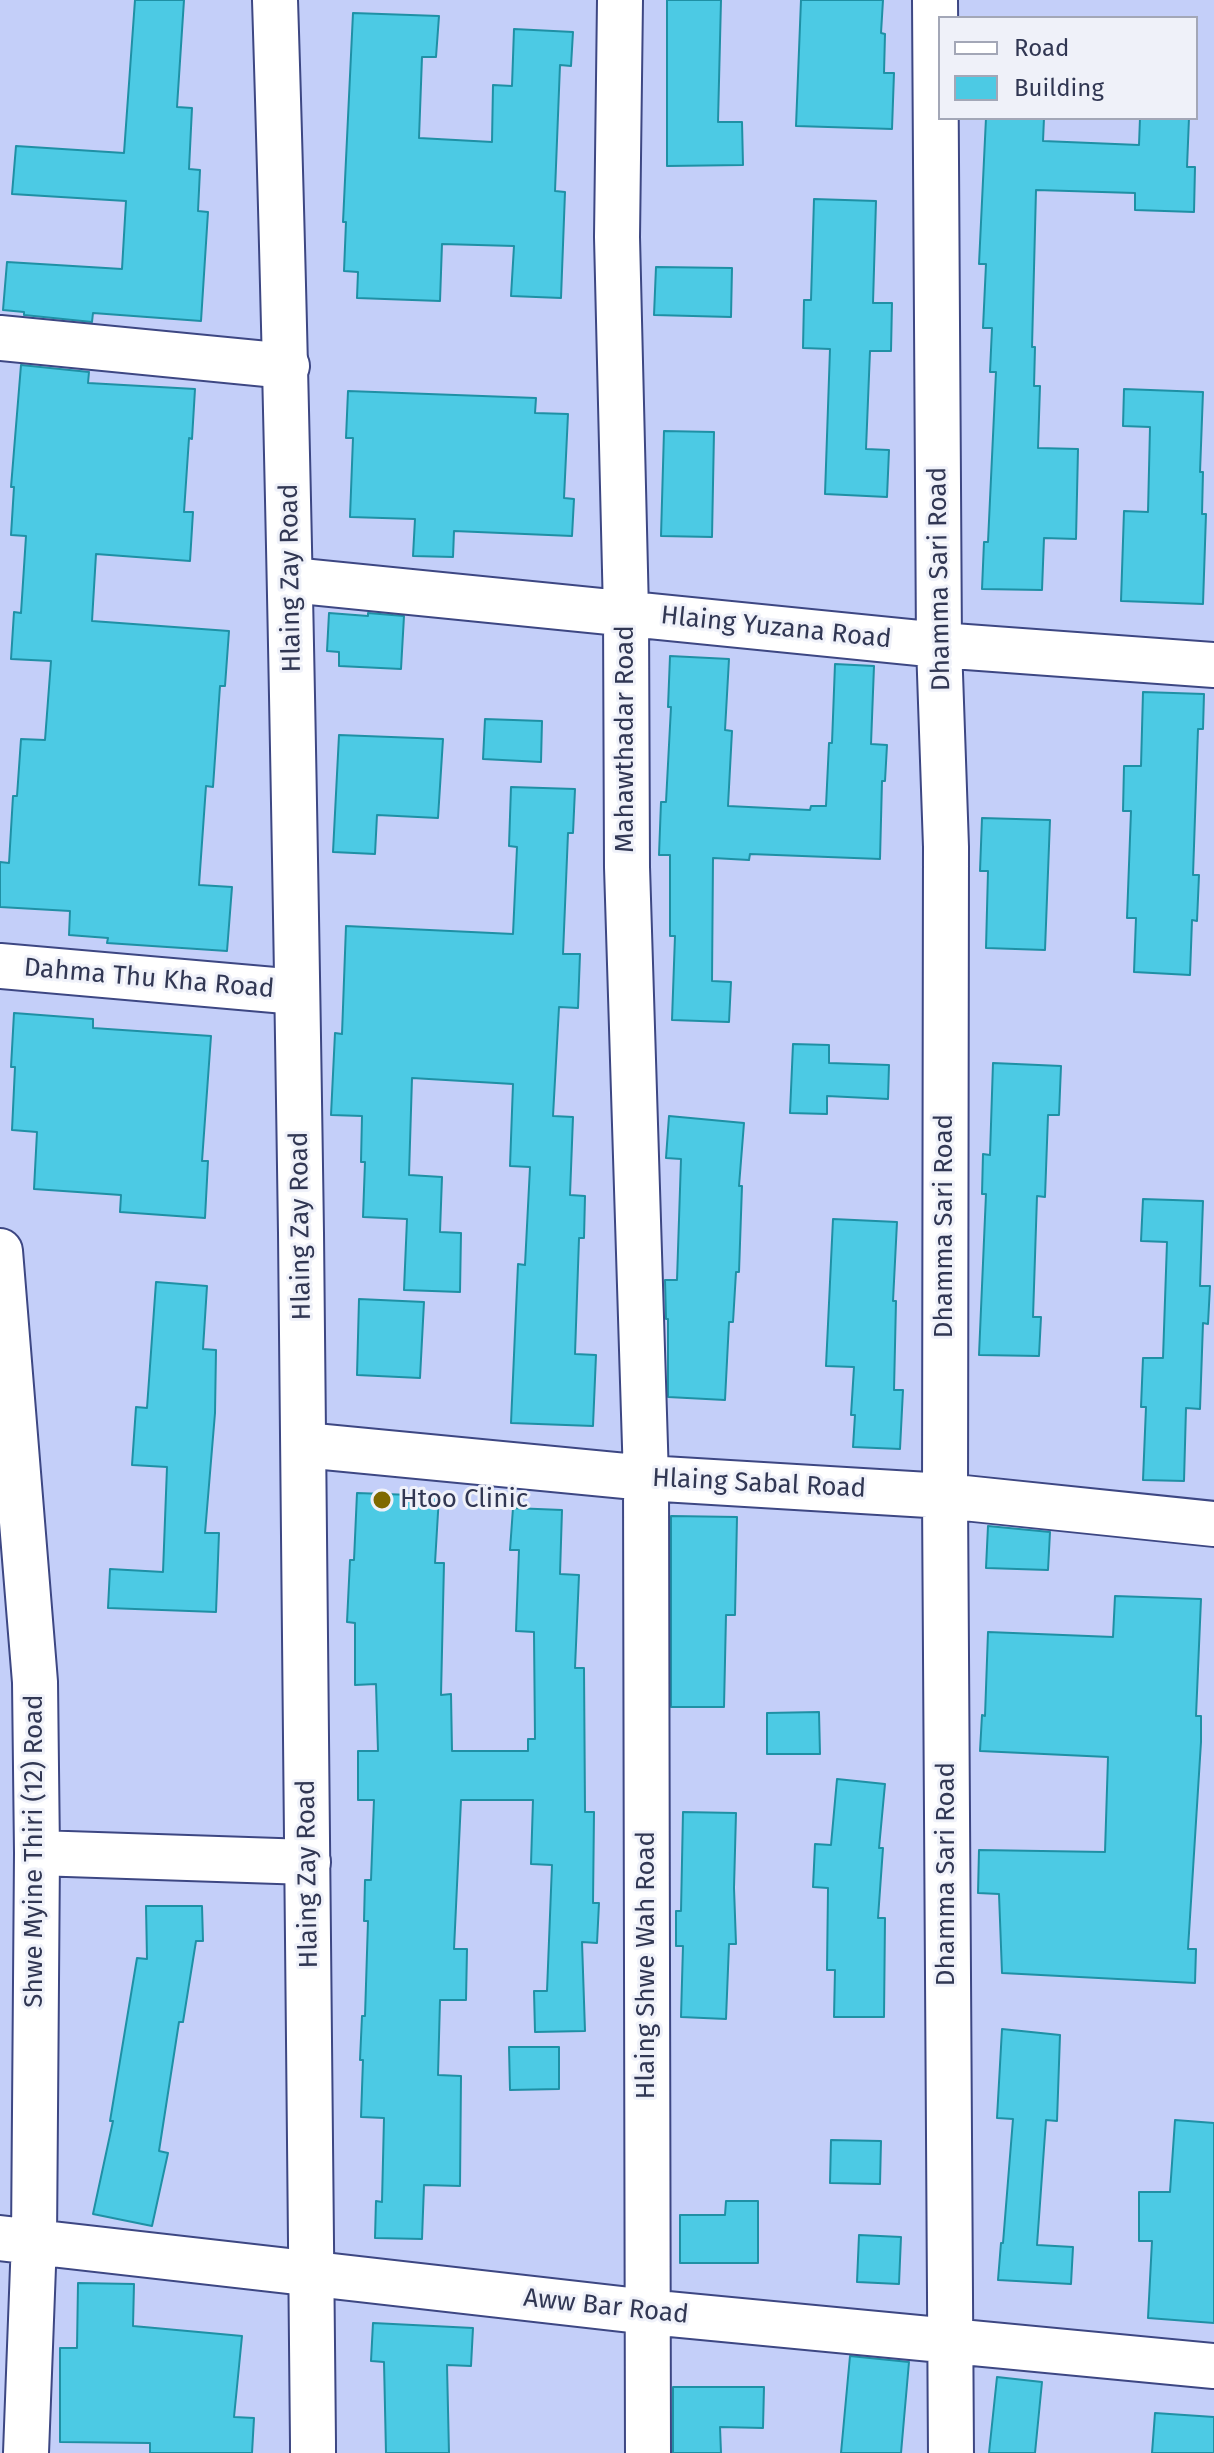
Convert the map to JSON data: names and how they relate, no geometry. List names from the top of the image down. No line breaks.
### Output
{"streets":{"street":["Hlaing Zay Road","Dhamma Sari Road","Hlaing Yuzana Road","Mahawthadar Road","Dahma Thu Kha Road","Hlaing Sabal Road","Shwe Myine Thiri (12) Road","Hlaing Shwe Wah Road","Aww Bar Road"]},"crossings":[["Hlaing Zay Road","Hlaing Yuzana Road"],["Hlaing Zay Road","Dahma Thu Kha Road"],["Hlaing Zay Road","Hlaing Sabal Road"],["Hlaing Zay Road","Aww Bar Road"],["Dhamma Sari Road","Hlaing Yuzana Road"],["Dhamma Sari Road","Hlaing Sabal Road"],["Dhamma Sari Road","Aww Bar Road"],["Hlaing Yuzana Road","Mahawthadar Road"],["Mahawthadar Road","Hlaing Sabal Road"],["Mahawthadar Road","Hlaing Shwe Wah Road"],["Hlaing Sabal Road","Hlaing Shwe Wah Road"],["Shwe Myine Thiri (12) Road","Aww Bar Road"],["Hlaing Shwe Wah Road","Aww Bar Road"]],"places":["Htoo Clinic"],"legend":["Road","Building"]}
